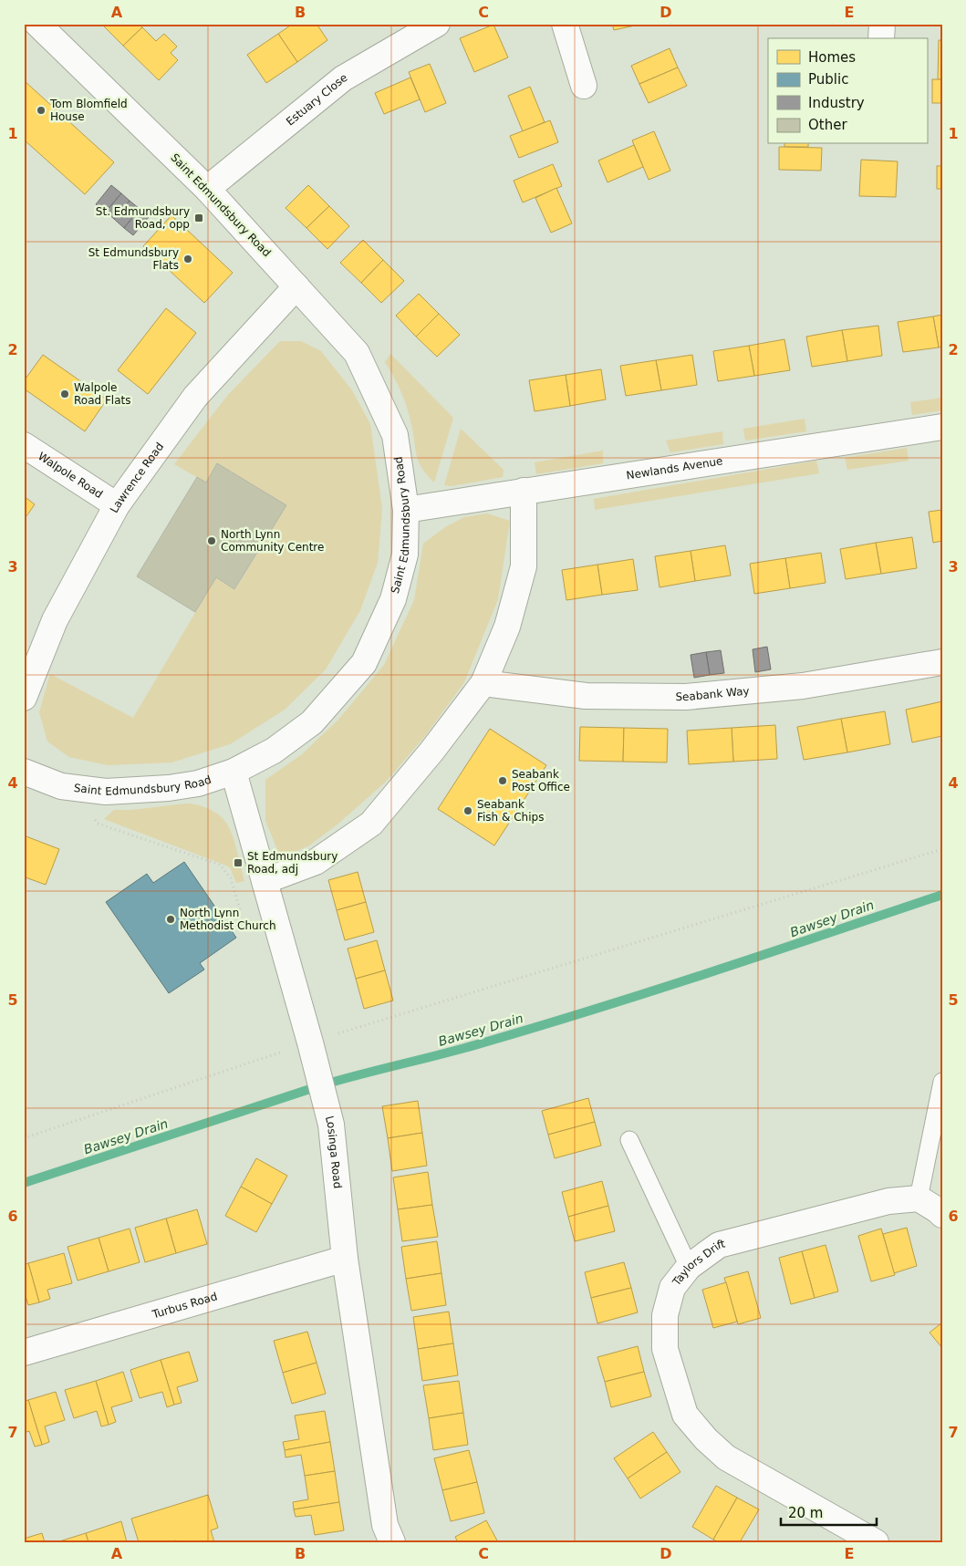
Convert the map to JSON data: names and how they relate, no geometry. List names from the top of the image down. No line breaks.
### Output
{"streets":{"street":["Estuary Close","Saint Edmundsbury Road","Newlands Avenue","Walpole Road","Lawrence Road","Seabank Way","Losinga Road","Taylors Drift","Turbus Road"]},"crossings":[["Estuary Close","Saint Edmundsbury Road"],["Saint Edmundsbury Road","Newlands Avenue"],["Saint Edmundsbury Road","Lawrence Road"],["Saint Edmundsbury Road","Losinga Road"],["Walpole Road","Lawrence Road"],["Losinga Road","Turbus Road"]],"water":["Bawsey Drain"],"places":{"other":["Tom Blomfield House","St Edmundsbury Flats","Walpole Road Flats","North Lynn Community Centre","Seabank Post Office","Seabank Fish & Chips","North Lynn Methodist Church"],"transit":["St. Edmundsbury Road, opp","St Edmundsbury Road, adj"]},"legend":["Homes","Public","Industry","Other"],"scale_bar":"20 m","grid":{"columns":["A","B","C","D","E"],"rows":["1","2","3","4","5","6","7"]}}
